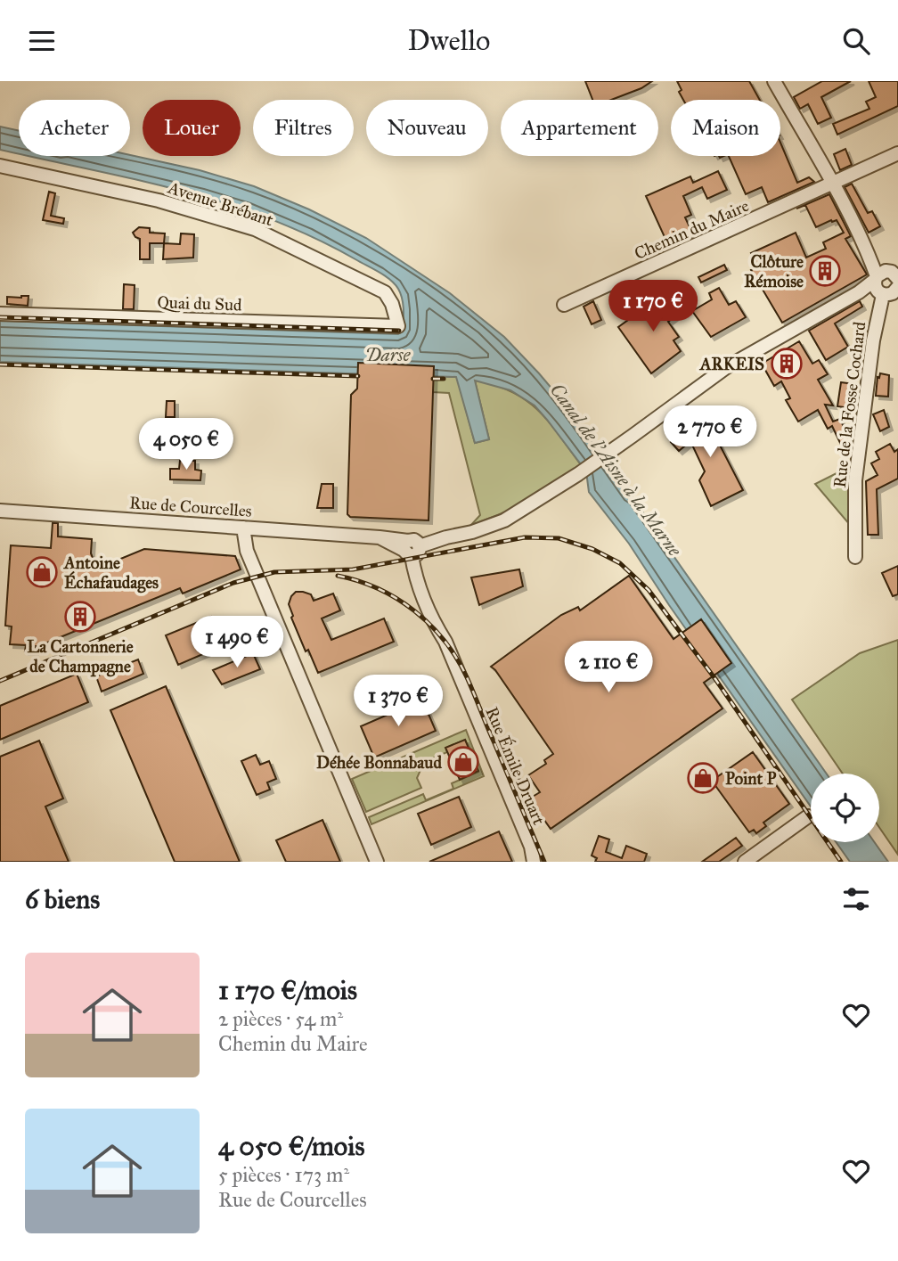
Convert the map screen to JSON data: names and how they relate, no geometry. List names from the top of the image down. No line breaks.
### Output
{"streets":{"street":["Avenue Brébant","Chemin du Maire","Quai du Sud","Rue de la Fosse Cochard","Rue de Courcelles","Rue Émile Druart"]},"crossings":[["Avenue Brébant","Quai du Sud"],["Rue de la Fosse Cochard","Rue de Courcelles"],["Rue de Courcelles","Rue Émile Druart"]],"water":["Darse","Canal de l'Aisne à la Marne"],"places":{"building":["Clôture Rémoise","ARKEIS","La Cartonnerie de Champagne"],"shop":["Antoine Échafaudages","Déhée Bonnabaud","Point P"]},"page":{"header":"Dwello","chip":["Acheter","Louer","Filtres","Nouveau","Appartement","Maison"],"price":["1 170 €","2 770 €","4 050 €","1 490 €","2 110 €","1 370 €"],"heading":"6 biens","list":[{"name":"1 170 €/mois","note":"2 pièces · 54 m² · Chemin du Maire"},{"name":"4 050 €/mois","note":"5 pièces · 173 m² · Rue de Courcelles"}]}}
